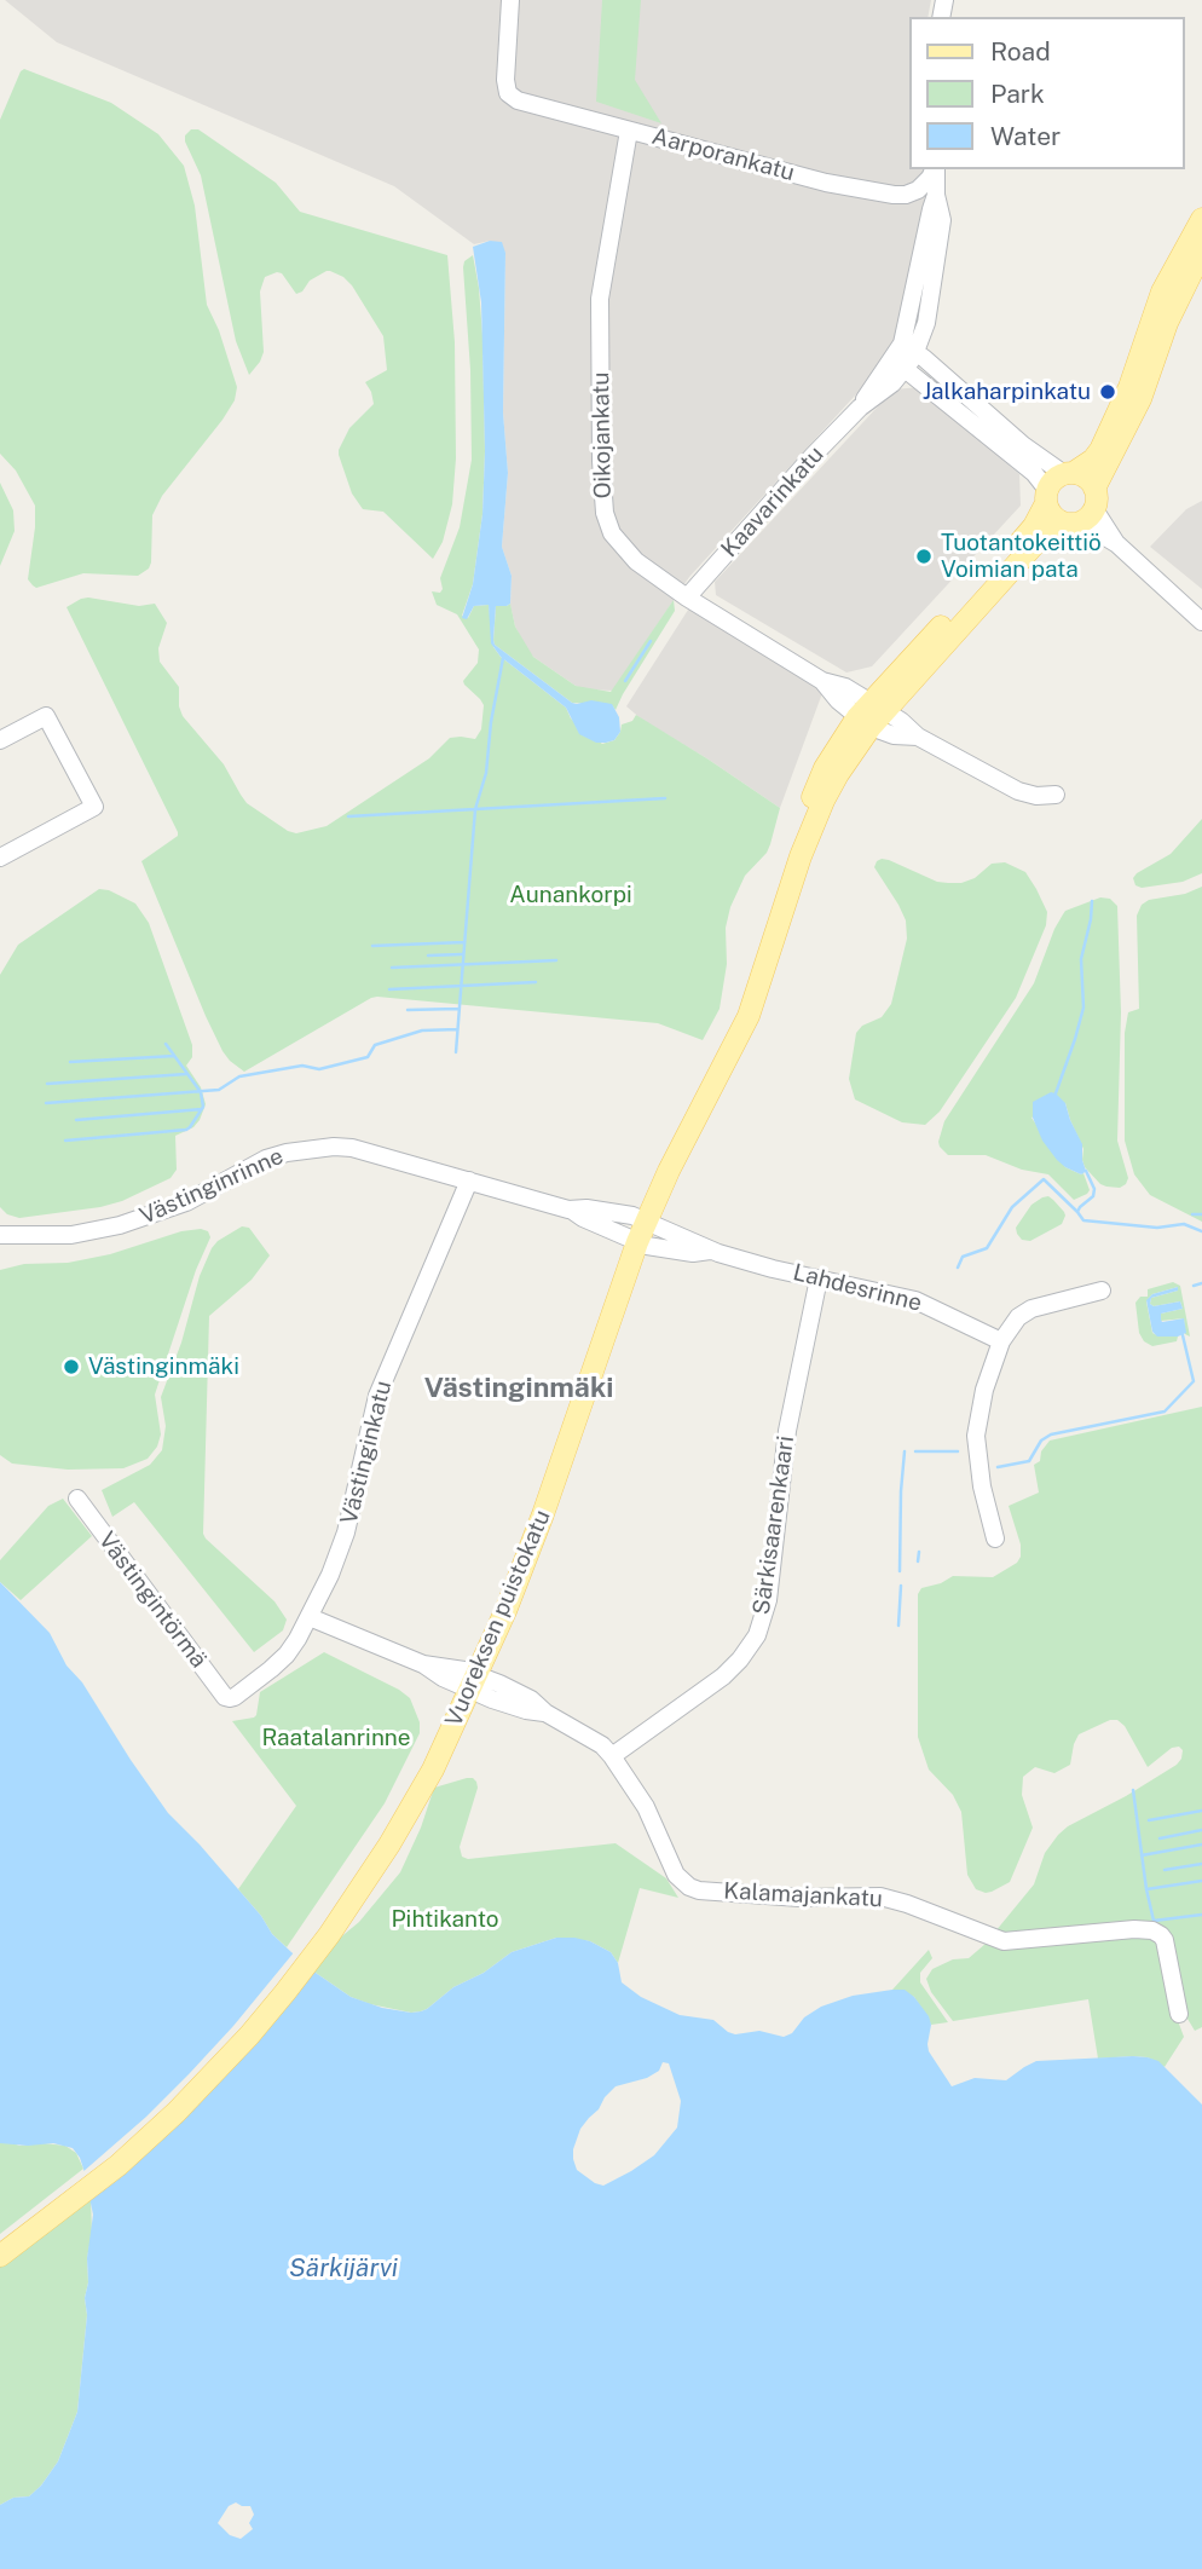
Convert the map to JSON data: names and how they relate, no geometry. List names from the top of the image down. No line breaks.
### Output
{"streets":{"main road":["Vuoreksen puistokatu"],"street":["Aarporankatu","Oikojankatu","Kaavarinkatu","Västinginrinne","Lahdesrinne","Västinginkatu","Särkisaarenkaari","Västingintörmä","Kalamajankatu"]},"crossings":[["Aarporankatu","Oikojankatu"],["Oikojankatu","Kaavarinkatu"],["Oikojankatu","Vuoreksen puistokatu"],["Västinginrinne","Lahdesrinne"],["Västinginrinne","Västinginkatu"],["Västinginrinne","Vuoreksen puistokatu"],["Lahdesrinne","Särkisaarenkaari"],["Lahdesrinne","Vuoreksen puistokatu"],["Västinginkatu","Västingintörmä"],["Västinginkatu","Kalamajankatu"],["Särkisaarenkaari","Kalamajankatu"],["Vuoreksen puistokatu","Kalamajankatu"]],"districts":["Västinginmäki"],"water":["Särkijärvi"],"parks":["Aunankorpi","Raatalanrinne","Pihtikanto"],"places":["Jalkaharpinkatu","Tuotantokeittiö Voimian pata","Västinginmäki"],"legend":["Road","Park","Water"]}
